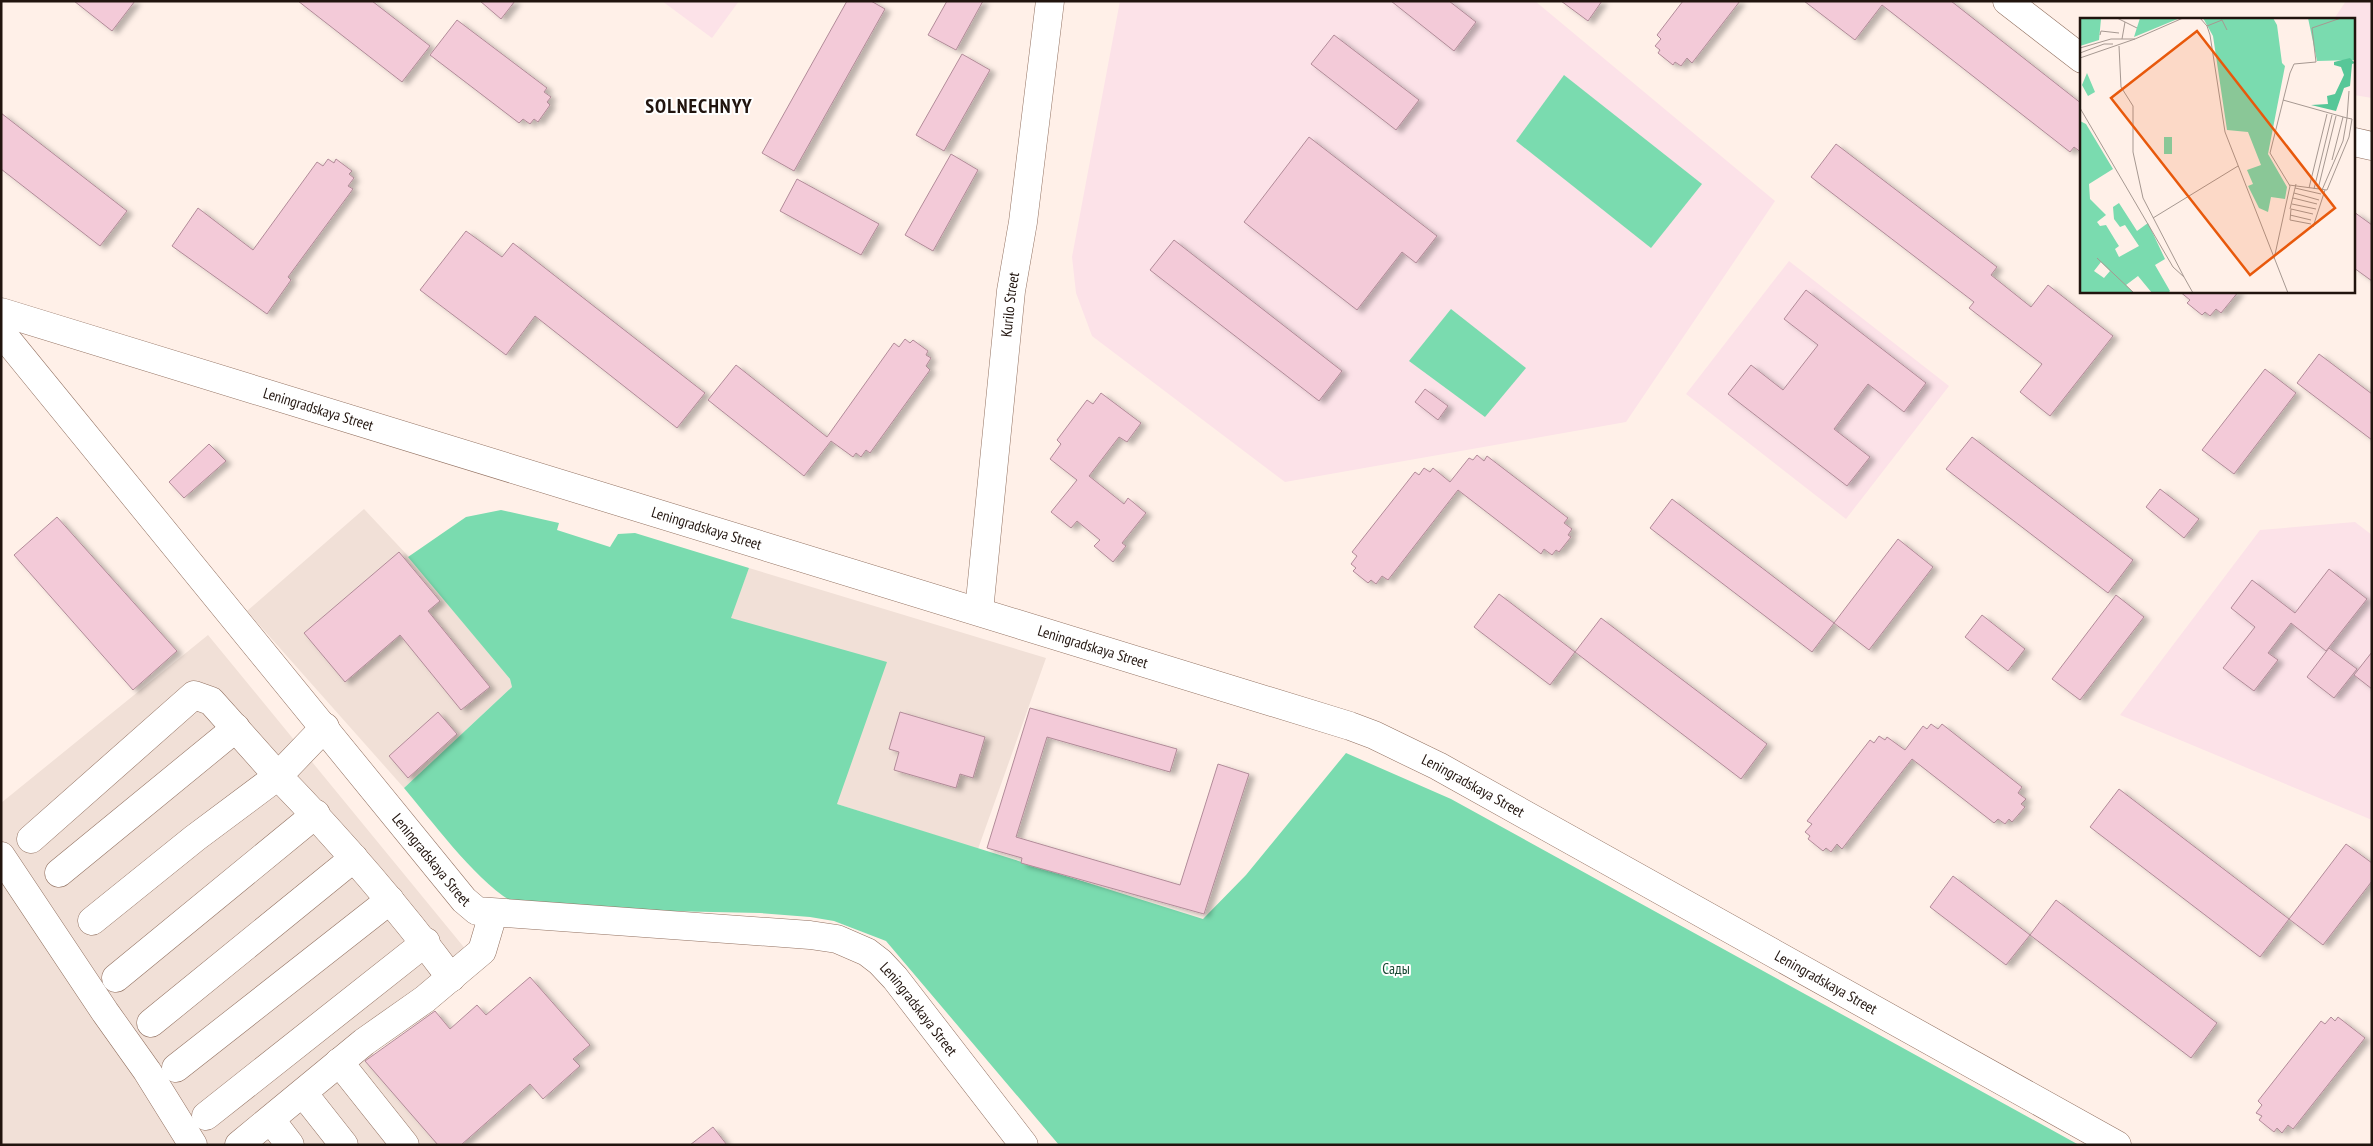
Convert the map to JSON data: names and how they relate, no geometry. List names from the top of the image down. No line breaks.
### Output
{"streets":{"street":["Kurilo Street","Leningradskaya Street"]},"crossings":[["Kurilo Street","Leningradskaya Street"]],"districts":["SOLNECHNYY"],"parks":["Сады"]}
